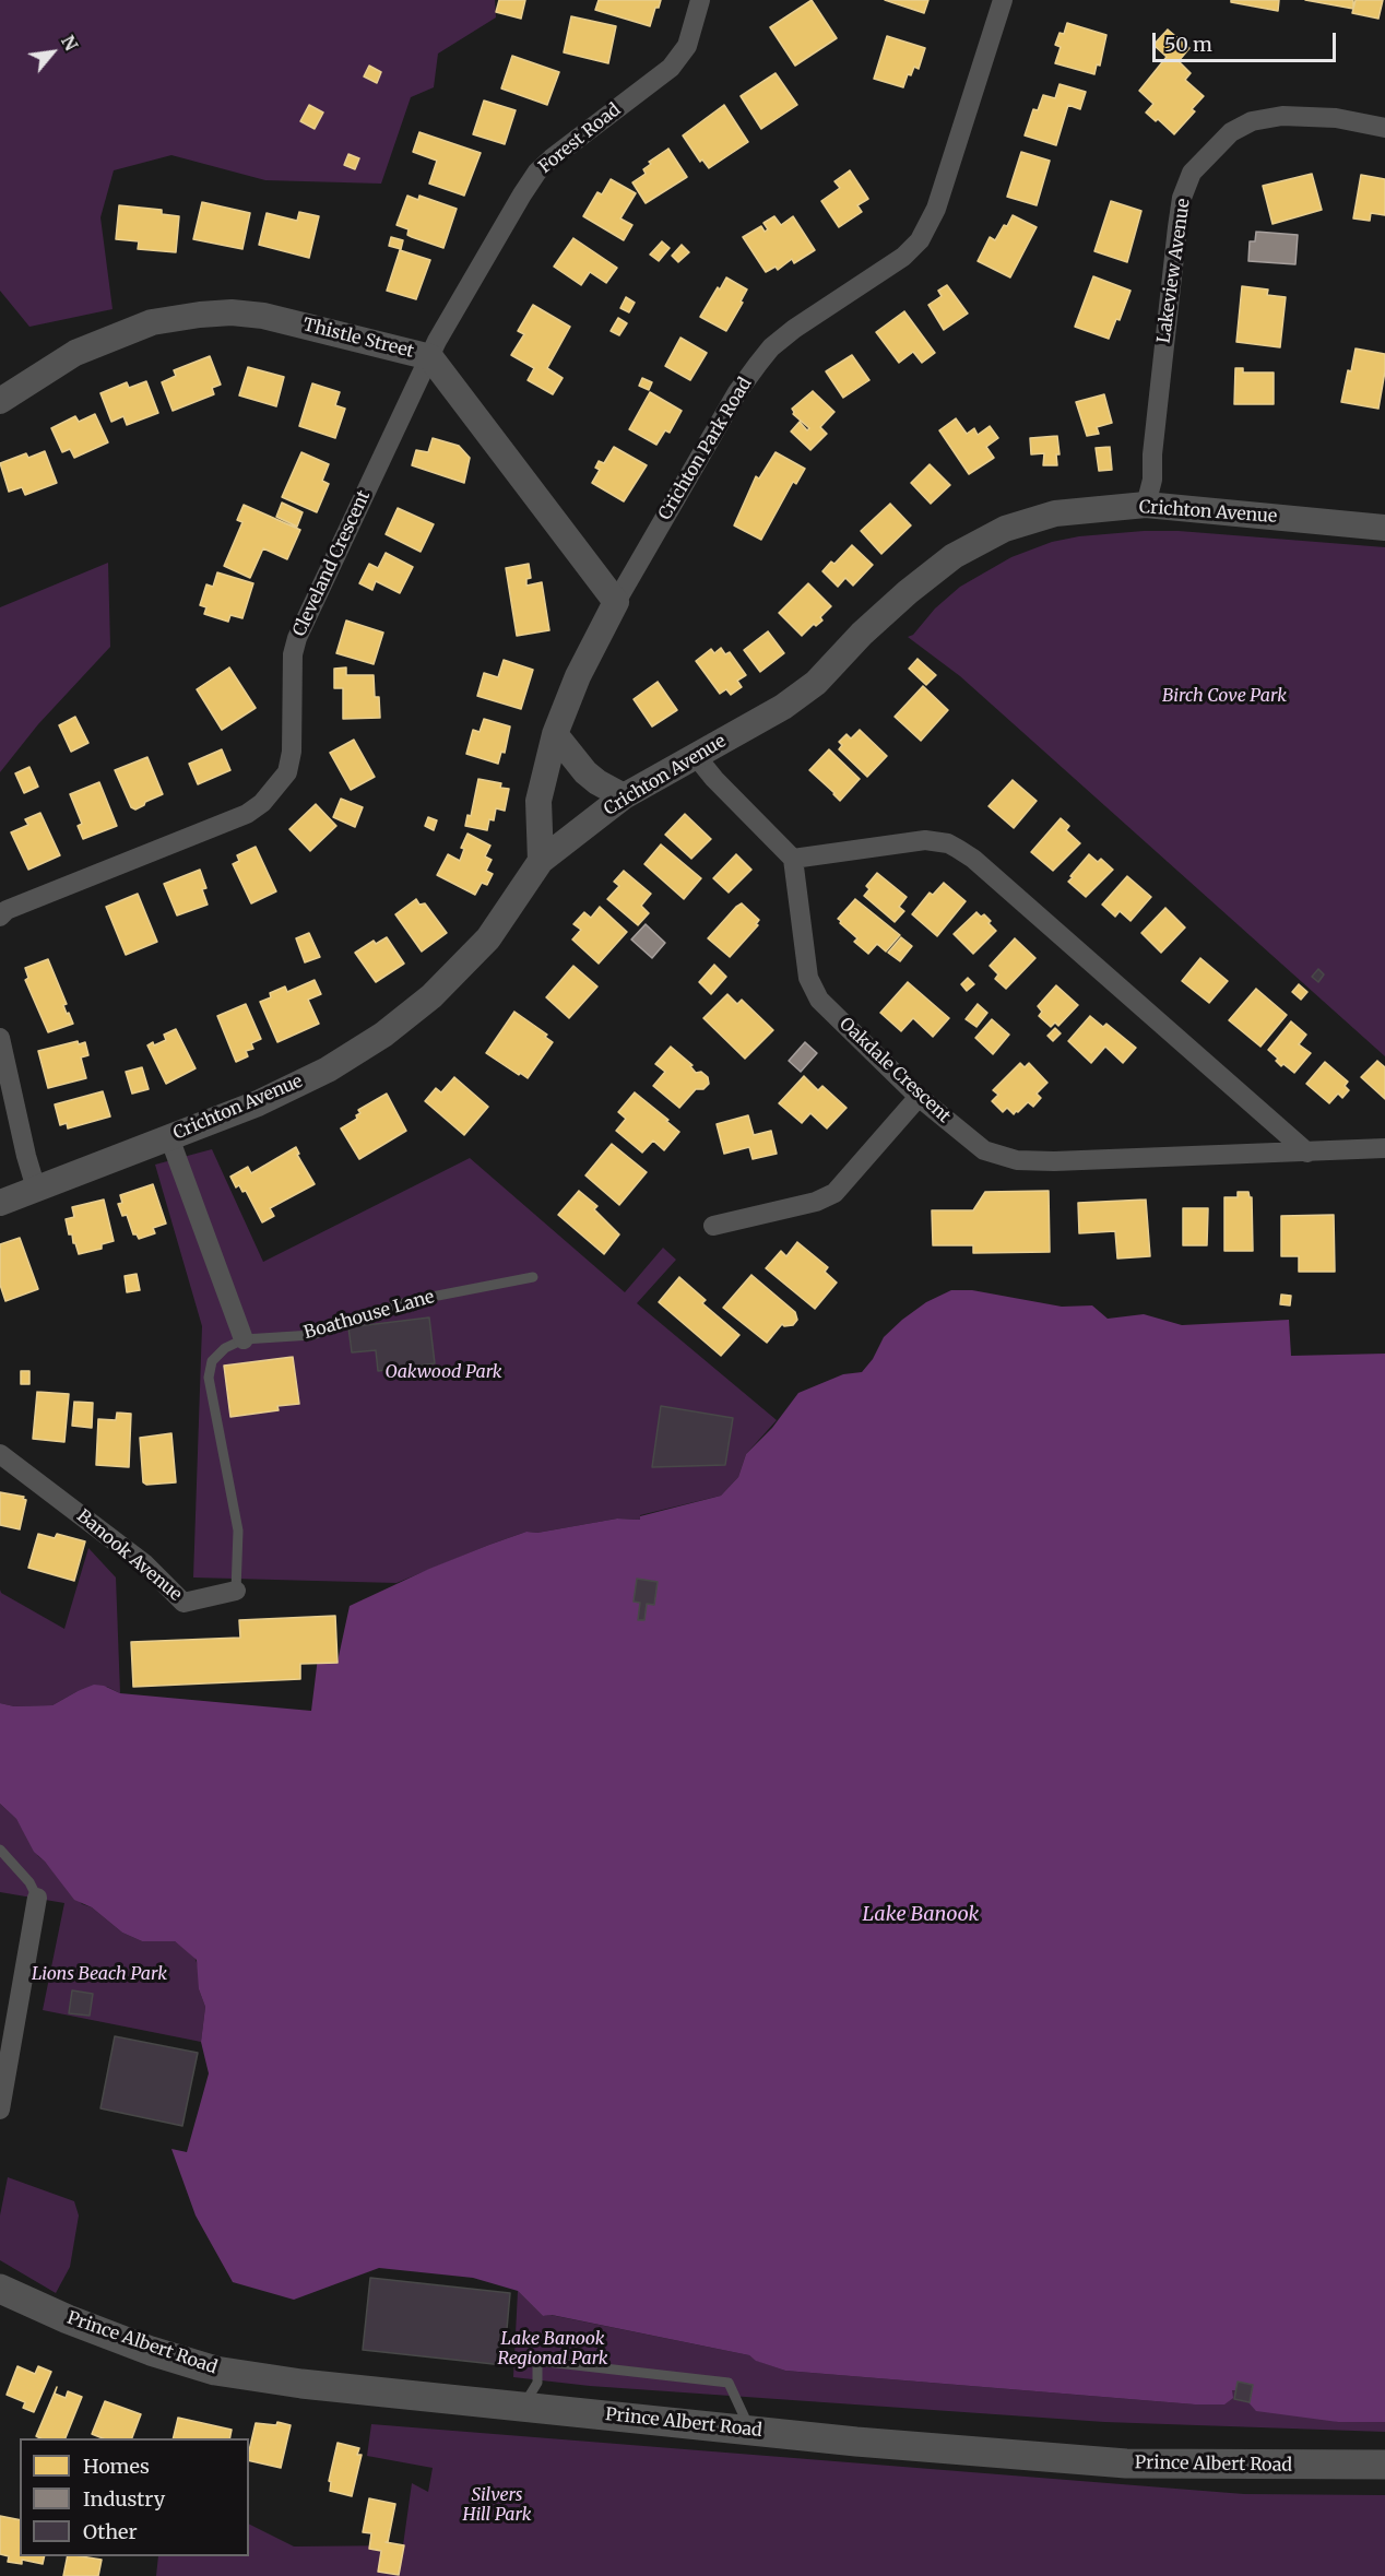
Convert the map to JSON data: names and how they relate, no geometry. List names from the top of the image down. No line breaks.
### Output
{"streets":{"main road":["Prince Albert Road"],"street":["Forest Road","Lakeview Avenue","Thistle Street","Crichton Park Road","Crichton Avenue","Cleveland Crescent","Oakdale Crescent","Banook Avenue"],"lane":["Boathouse Lane"]},"crossings":[["Forest Road","Thistle Street"],["Forest Road","Cleveland Crescent"],["Lakeview Avenue","Crichton Avenue"],["Thistle Street","Crichton Park Road"],["Thistle Street","Cleveland Crescent"],["Crichton Park Road","Crichton Avenue"],["Boathouse Lane","Banook Avenue"]],"water":["Lake Banook"],"parks":["Birch Cove Park","Oakwood Park","Lions Beach Park","Lake Banook Regional Park","Silvers Hill Park"],"legend":["Homes","Industry","Other"],"scale_bar":"50 m","north":"top right"}
